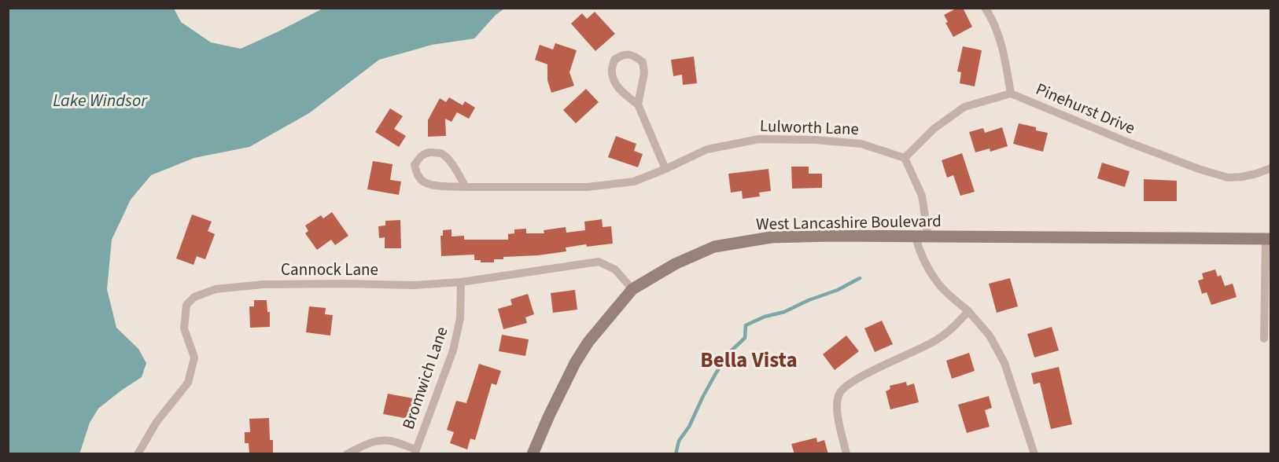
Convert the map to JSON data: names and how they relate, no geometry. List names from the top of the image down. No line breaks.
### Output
{"streets":{"main road":["West Lancashire Boulevard"],"street":["Pinehurst Drive","Lulworth Lane","Cannock Lane","Bromwich Lane"]},"crossings":[["Pinehurst Drive","Lulworth Lane"],["West Lancashire Boulevard","Cannock Lane"],["Cannock Lane","Bromwich Lane"]],"districts":["Bella Vista"],"water":["Lake Windsor"]}
